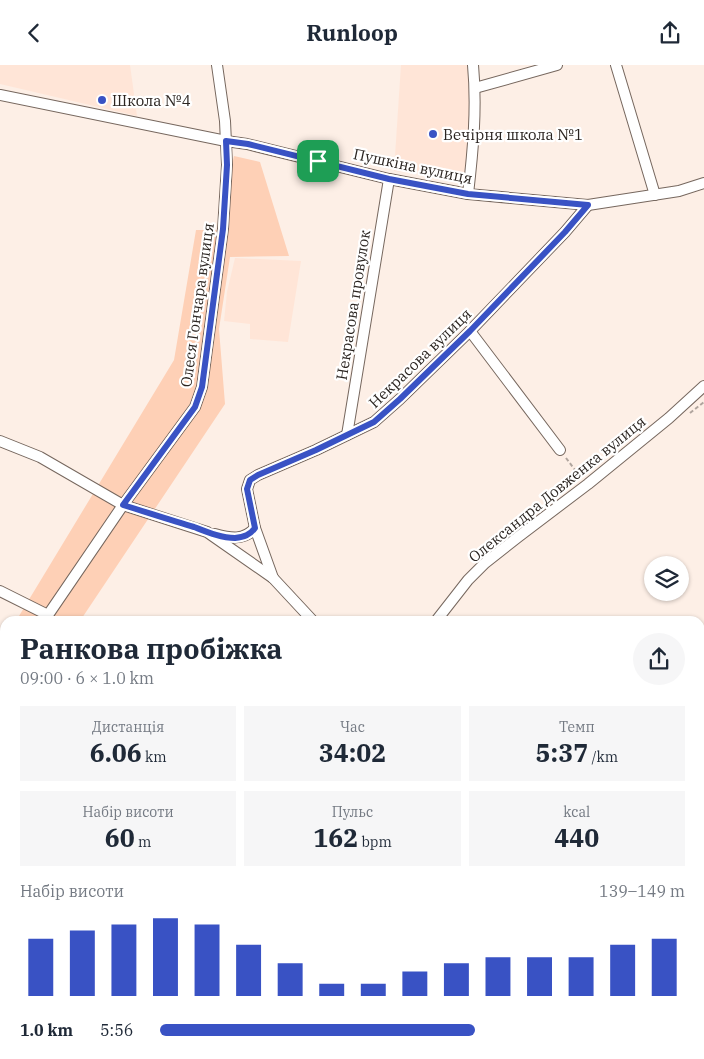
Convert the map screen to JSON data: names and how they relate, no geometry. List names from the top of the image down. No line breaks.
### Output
{"streets":{"street":["Пушкіна вулиця","Олеся Гончара вулиця","Некрасова провулок","Некрасова вулиця","Олександра Довженка вулиця"]},"crossings":[["Пушкіна вулиця","Олеся Гончара вулиця"],["Пушкіна вулиця","Некрасова провулок"],["Пушкіна вулиця","Некрасова вулиця"],["Некрасова провулок","Некрасова вулиця"]],"places":["Школа №4","Вечірня школа №1"],"page":{"header":"Runloop","heading":["Ранкова пробіжка","09:00 · 6 × 1.0 km"],"stats":[["Дистанція","6.06 km"],["Час","34:02"],["Темп","5:37 /km"],["Набір висоти","60 m"],["Пульс","162 bpm"],["kcal","440"]],"chart":["Набір висоти","139–149 m"],"list":[{"name":"1.0 km","note":"5:56"}]}}
